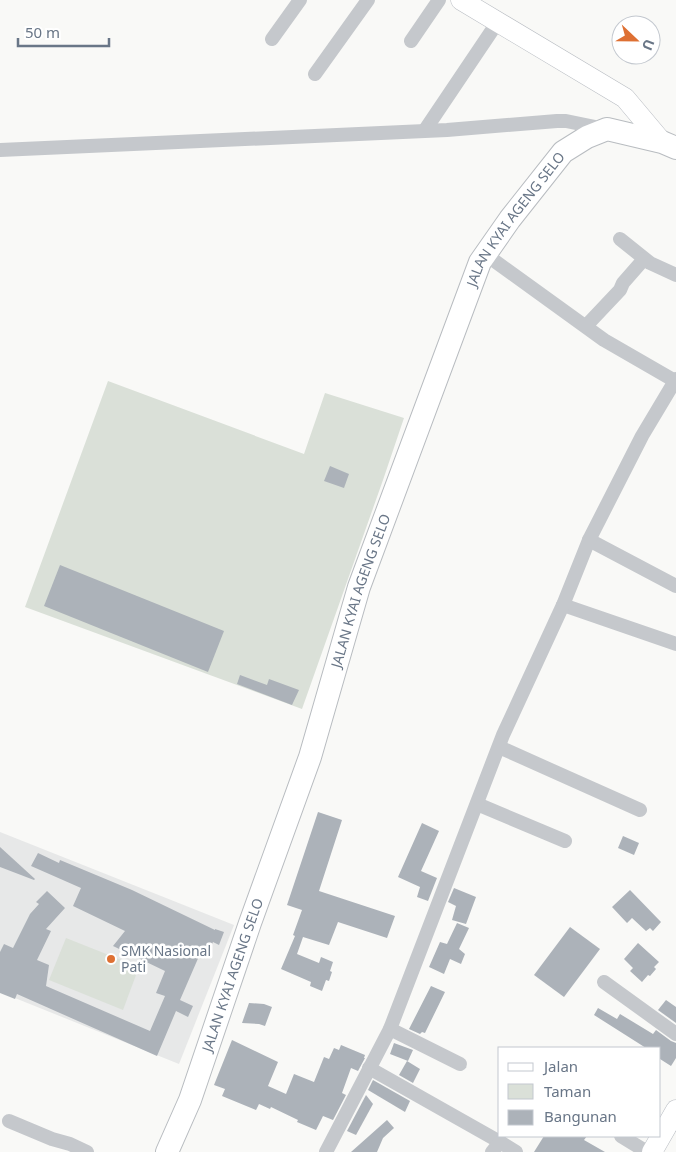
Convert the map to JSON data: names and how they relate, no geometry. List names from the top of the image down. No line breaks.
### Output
{"streets":{"main road":["JALAN KYAI AGENG SELO"]},"places":["SMK Nasional Pati"],"legend":["Jalan","Taman","Bangunan"],"scale_bar":"50 m","north":"right"}
